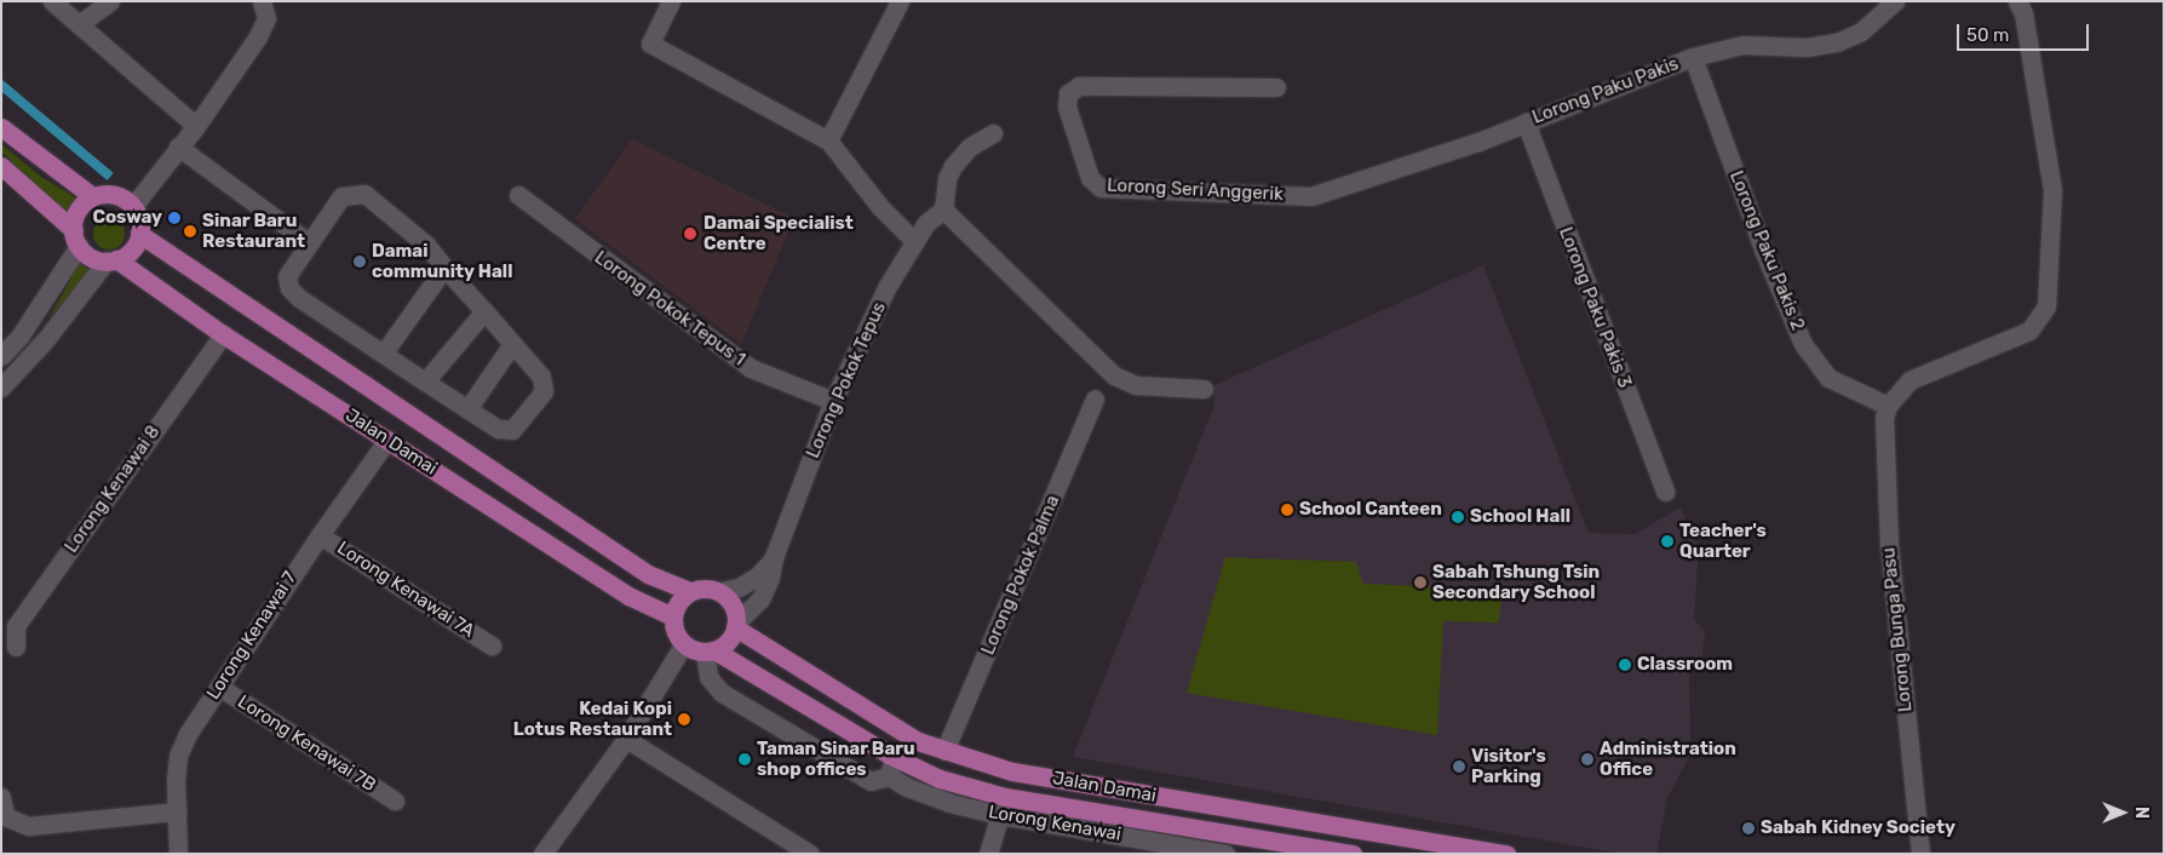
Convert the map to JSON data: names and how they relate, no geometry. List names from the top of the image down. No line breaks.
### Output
{"streets":{"main road":["Jalan Damai"],"street":["Lorong Paku Pakis","Lorong Seri Anggerik","Lorong Paku Pakis 2","Lorong Paku Pakis 3","Lorong Pokok Tepus 1","Lorong Pokok Tepus","Lorong Kenawai 8","Lorong Pokok Palma","Lorong Kenawai 7A","Lorong Bunga Pasu","Lorong Kenawai 7","Lorong Kenawai 7B","Lorong Kenawai"]},"crossings":[["Lorong Paku Pakis","Lorong Seri Anggerik"],["Lorong Paku Pakis","Lorong Paku Pakis 2"],["Lorong Paku Pakis","Lorong Paku Pakis 3"],["Lorong Paku Pakis 2","Lorong Bunga Pasu"],["Lorong Pokok Tepus 1","Lorong Pokok Tepus"],["Lorong Pokok Tepus","Jalan Damai"],["Lorong Pokok Tepus","Lorong Kenawai"],["Jalan Damai","Lorong Kenawai 8"],["Jalan Damai","Lorong Pokok Palma"],["Jalan Damai","Lorong Kenawai 7"],["Jalan Damai","Lorong Kenawai"],["Lorong Kenawai 7A","Lorong Kenawai 7"],["Lorong Kenawai 7","Lorong Kenawai 7B"]],"places":["Cosway","Sinar Baru Restaurant","Damai Specialist Centre","Damai community Hall","School Canteen","School Hall","Teacher's Quarter","Sabah Tshung Tsin Secondary School","Classroom","Kedai Kopi Lotus Restaurant","Taman Sinar Baru shop offices","Administration Office","Visitor's Parking","Sabah Kidney Society"],"scale_bar":"50 m","north":"right"}
